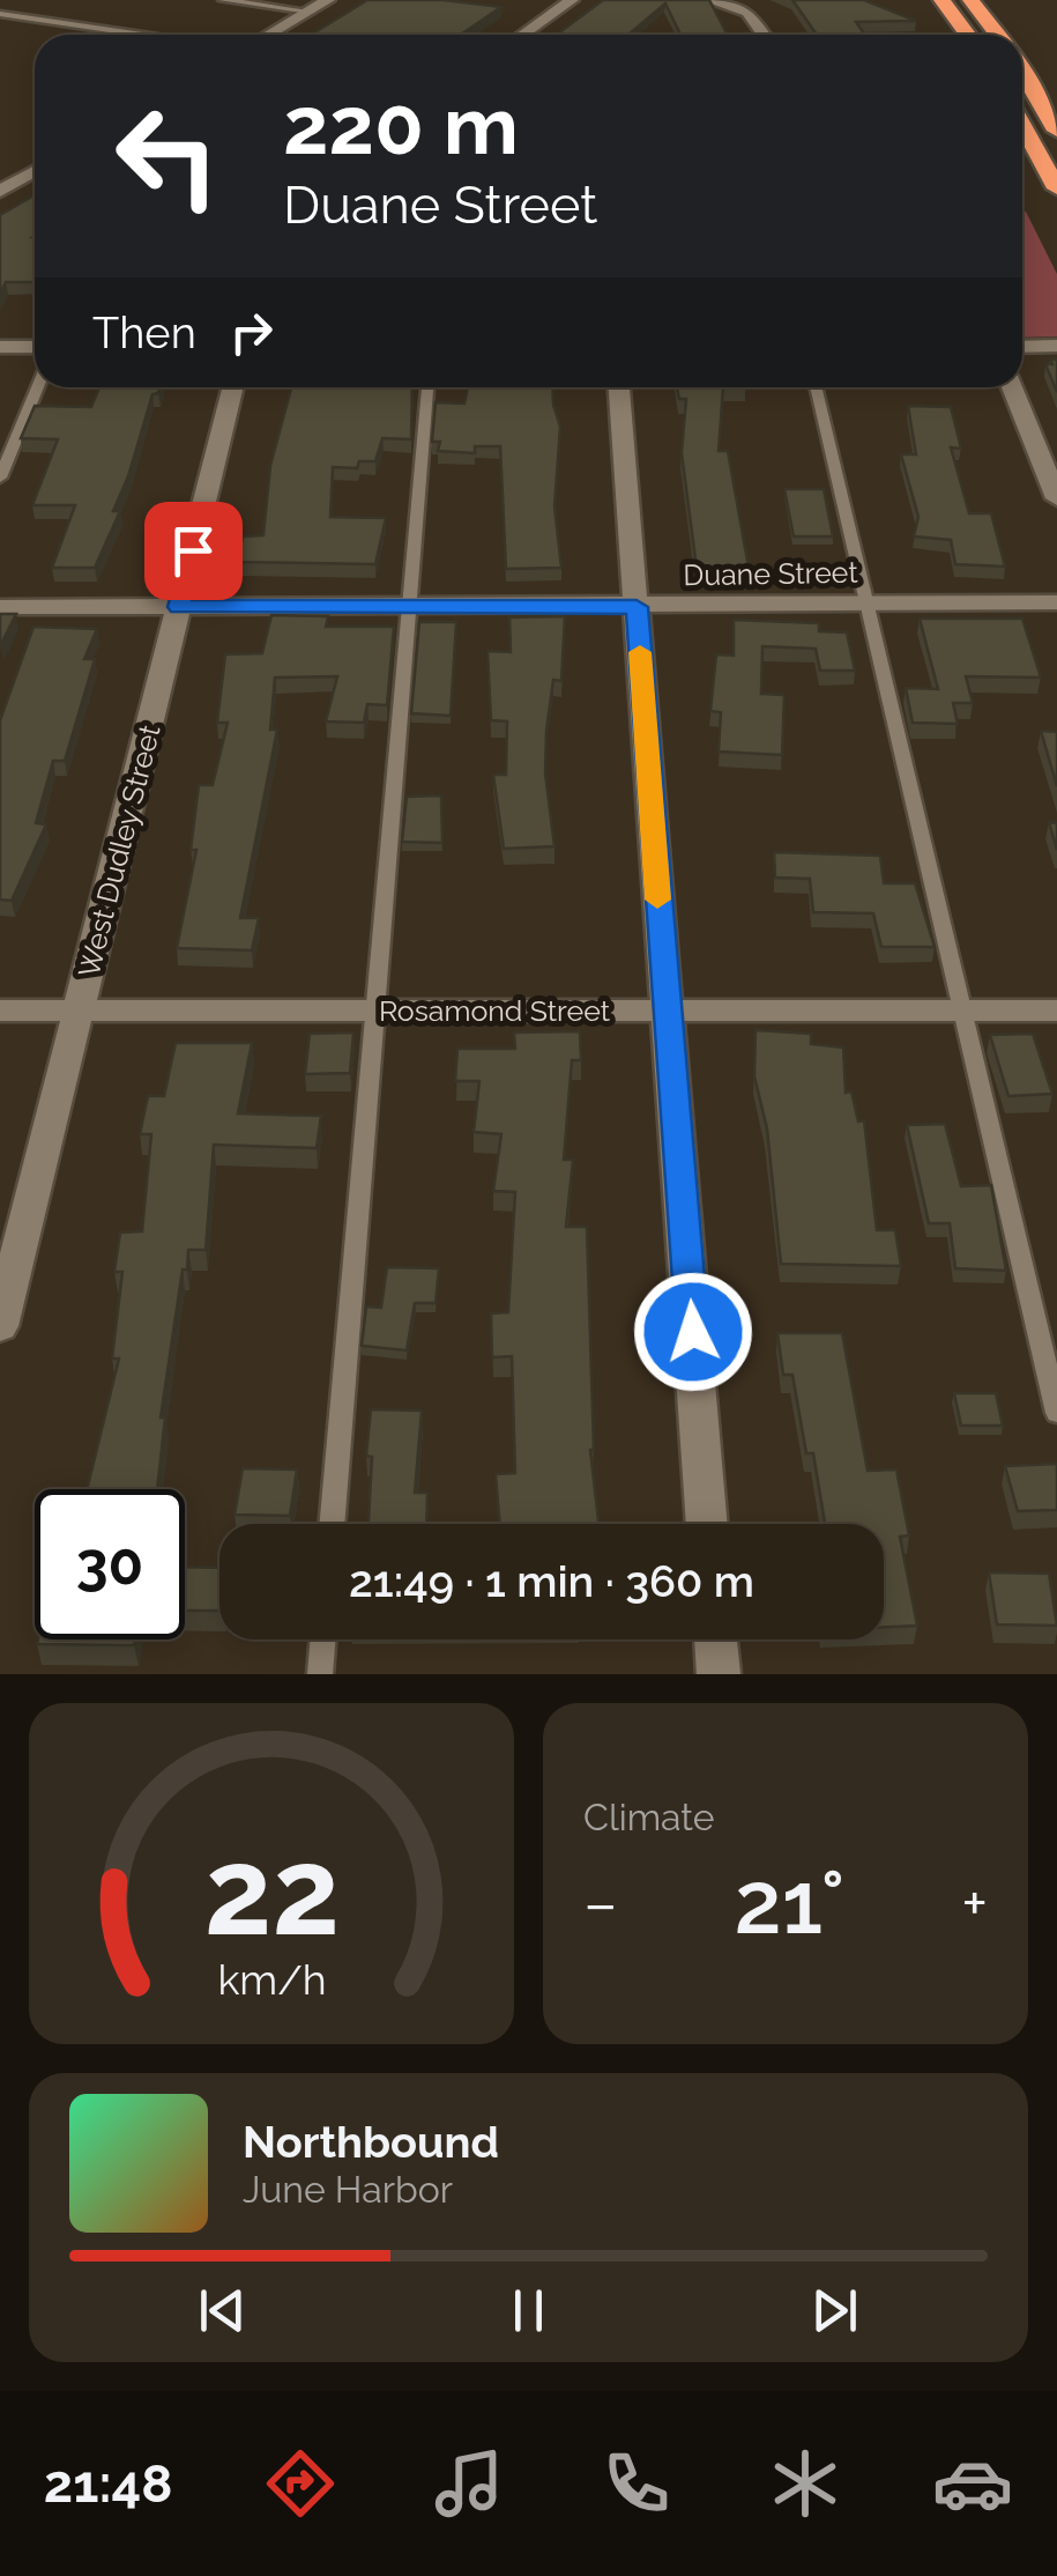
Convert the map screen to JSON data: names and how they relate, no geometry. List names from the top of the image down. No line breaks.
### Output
{"streets":{"street":["Duane Street","West Dudley Street","Rosamond Street"]},"crossings":[["Duane Street","West Dudley Street"],["West Dudley Street","Rosamond Street"]],"page":{"turn":["220 m","Duane Street"],"then":"Then","limit":"30","trip":"21:49 · 1 min · 360 m","tile":"Climate","heat":["−","21°","+"],"song":["Northbound","June Harbor"],"tabs":"21:48","gauge":["22","km/h"]}}
